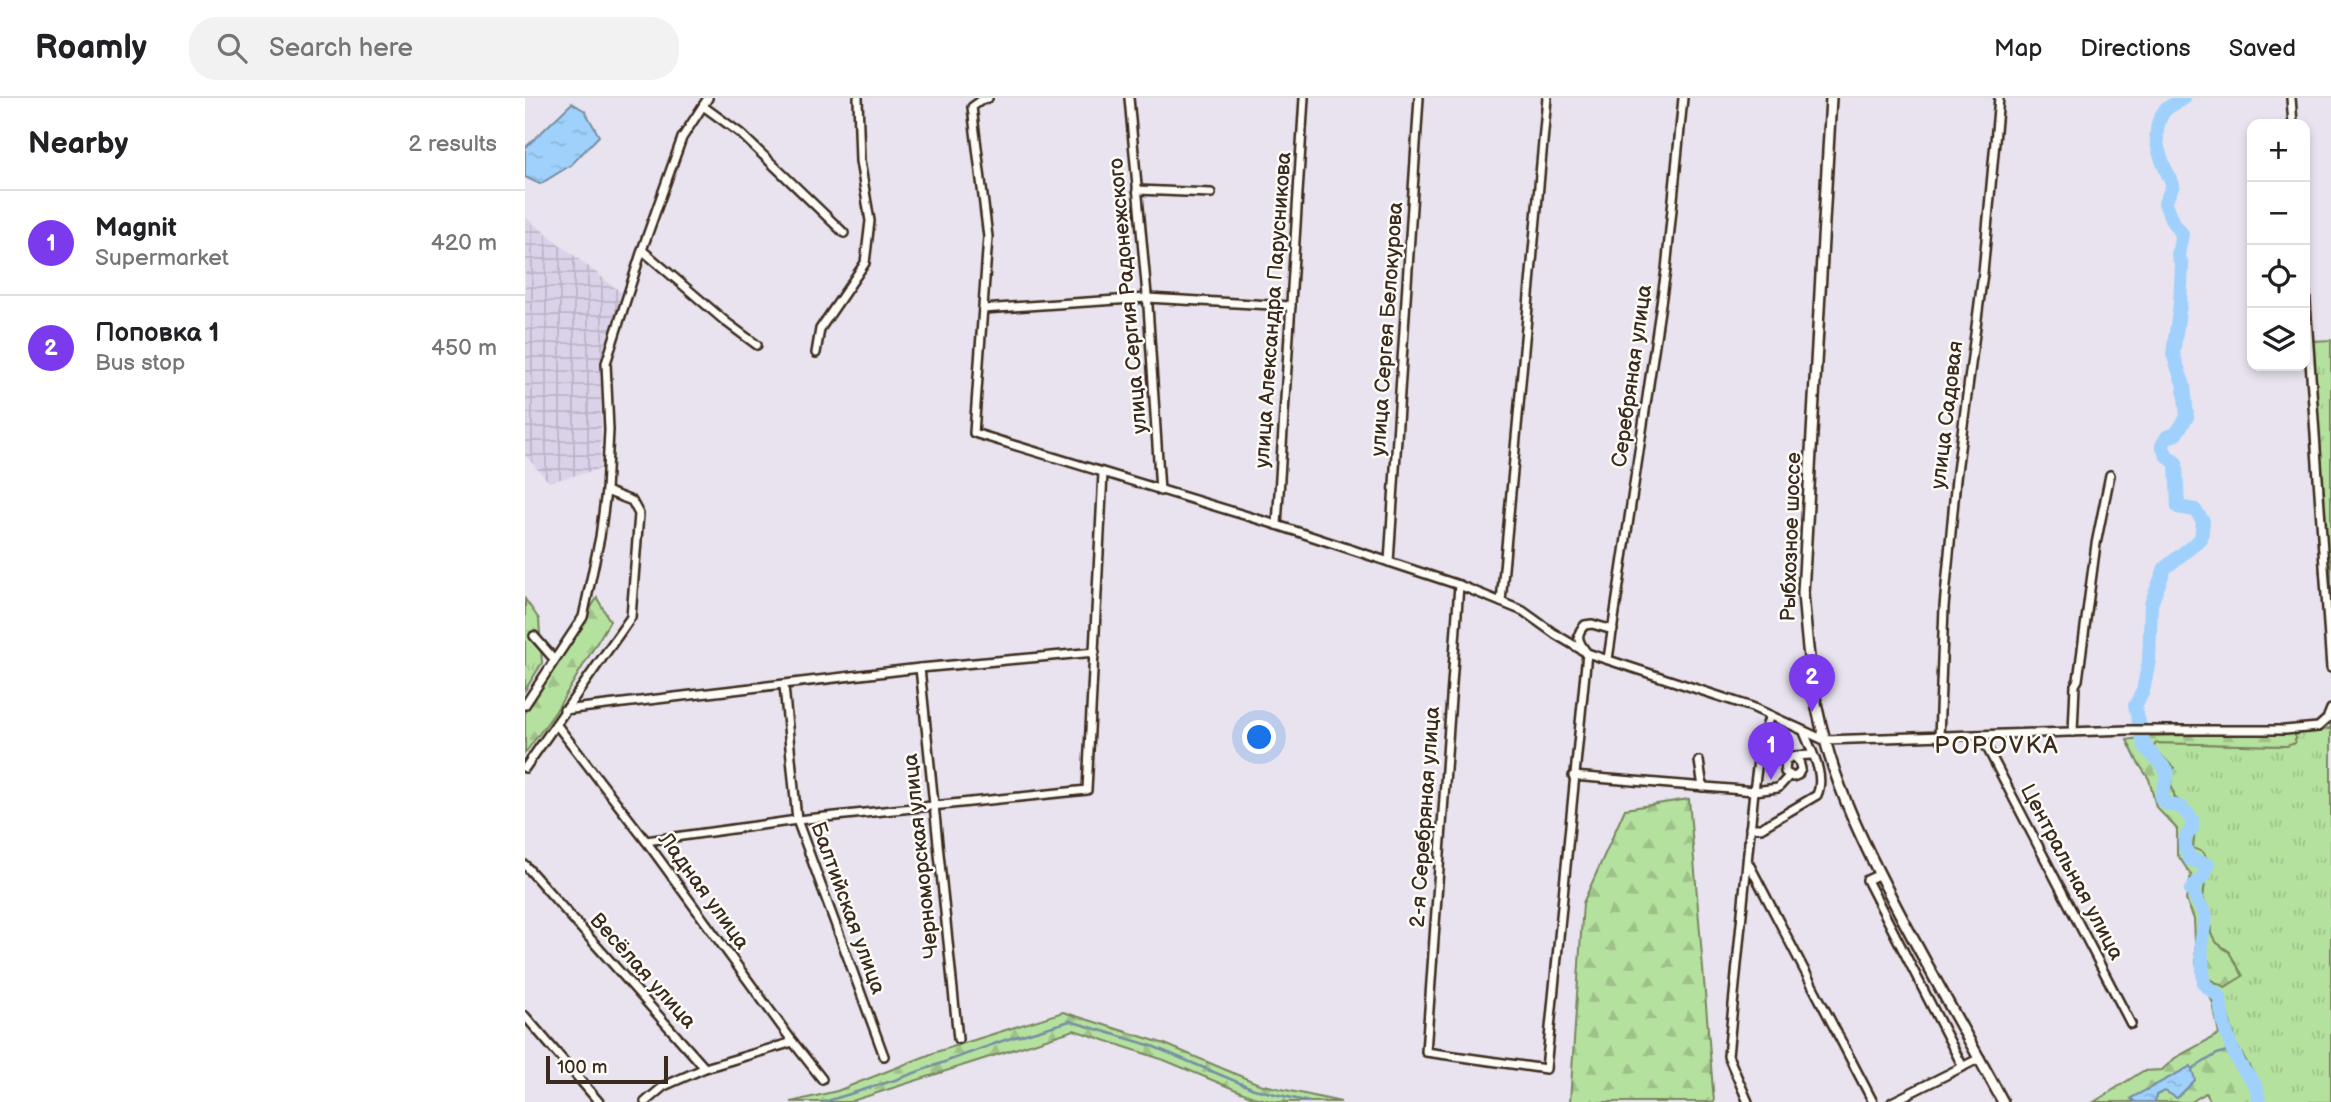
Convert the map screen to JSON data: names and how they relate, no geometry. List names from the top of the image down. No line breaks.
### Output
{"streets":{"street":["улица Сергия Радонежского","улица Александра Парусникова","улица Сергея Белокурова","Серебряная улица","улица Садовая","Рыбхозное шоссе","2-я Серебряная улица","Черноморская улица","Центральная улица","Ладная улица","Балтийская улица","Весёлая улица"]},"districts":["POPOVKA"],"scale_bar":"100 m","page":{"header":"Roamly","search":"Search here","nav":["Map","Directions","Saved"],"heading":["Nearby","2 results"],"map_buttons":["+","−"],"list":[{"mark":"1","name":"Magnit","note":"Supermarket","value":"420 m"},{"mark":"2","name":"Поповка 1","note":"Bus stop","value":"450 m"}],"pins":["2","1"],"scale":"100 m"}}
